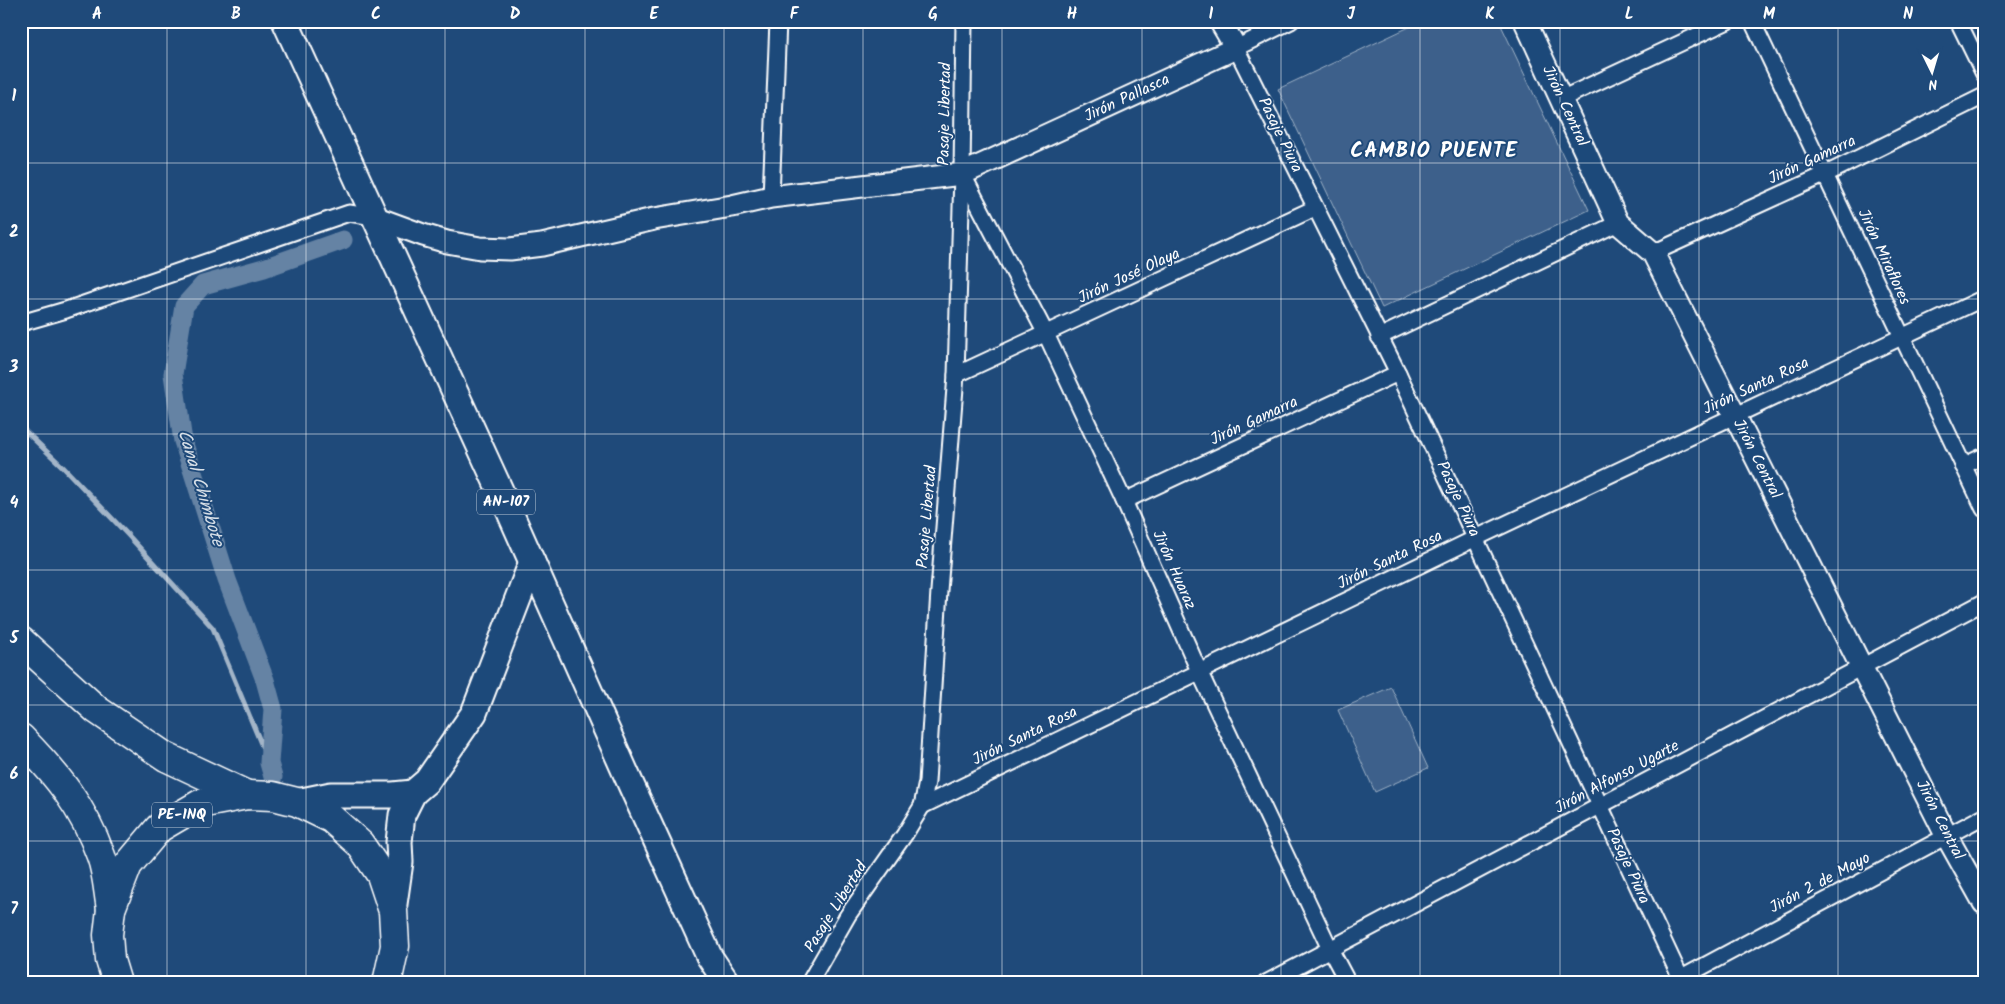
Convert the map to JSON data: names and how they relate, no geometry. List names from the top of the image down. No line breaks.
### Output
{"streets":{"highway":["PE-1NQ"],"main road":["AN-107"],"street":["Jirón Pallasca","Jirón Central","Pasaje Libertad","Pasaje Piura","Jirón Gamarra","Jirón Miraflores","Jirón José Olaya","Jirón Santa Rosa","Jirón Huaraz","Jirón Alfonso Ugarte","Jirón 2 de Mayo"]},"crossings":[["Jirón Pallasca","Pasaje Libertad"],["Jirón Pallasca","Pasaje Piura"],["Jirón Pallasca","AN-107"],["Jirón Pallasca","Jirón Huaraz"],["Jirón Central","Jirón Gamarra"],["Jirón Central","Jirón Santa Rosa"],["Jirón Central","Jirón Alfonso Ugarte"],["Jirón Central","Jirón 2 de Mayo"],["Pasaje Libertad","Jirón José Olaya"],["Pasaje Libertad","Jirón Santa Rosa"],["Pasaje Libertad","Jirón Huaraz"],["Pasaje Piura","Jirón Gamarra"],["Pasaje Piura","Jirón José Olaya"],["Pasaje Piura","Jirón Santa Rosa"],["Pasaje Piura","Jirón Alfonso Ugarte"],["Pasaje Piura","Jirón 2 de Mayo"],["Jirón Gamarra","Jirón Miraflores"],["Jirón Gamarra","Jirón Huaraz"],["Jirón Miraflores","Jirón Santa Rosa"],["Jirón José Olaya","Jirón Huaraz"],["Jirón Santa Rosa","Jirón Huaraz"],["Jirón Huaraz","Jirón Alfonso Ugarte"]],"districts":["CAMBIO PUENTE"],"water":["Canal Chimbote"],"north":"bottom","grid":{"columns":["A","B","C","D","E","F","G","H","I","J","K","L","M","N"],"rows":["1","2","3","4","5","6","7"]}}
